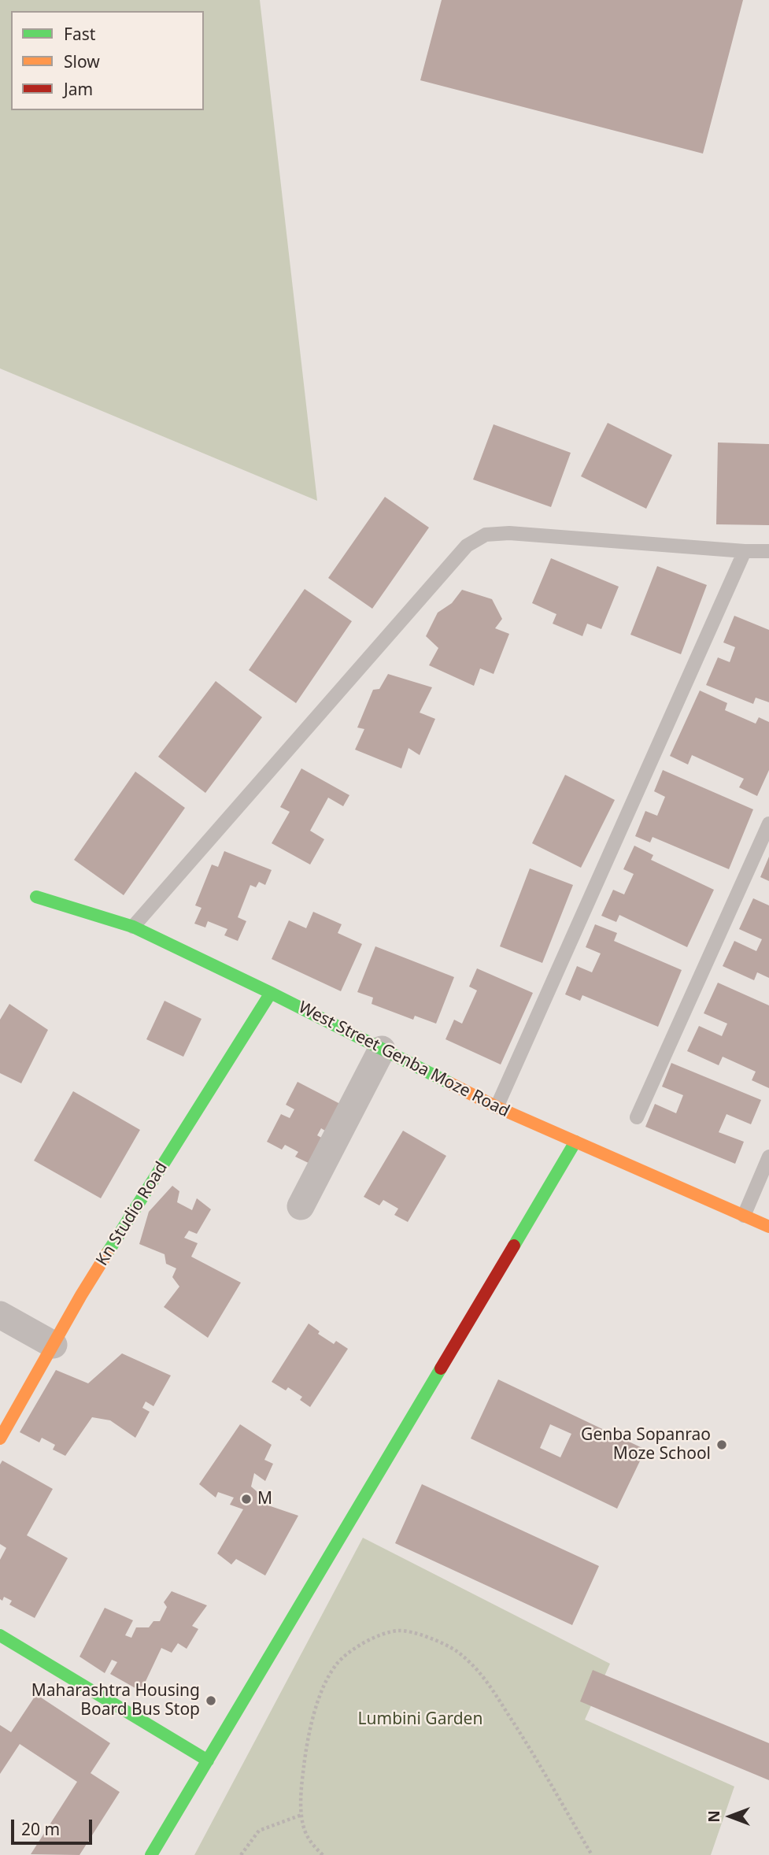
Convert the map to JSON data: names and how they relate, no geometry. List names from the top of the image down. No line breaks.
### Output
{"streets":{"street":["West Street Genba Moze Road","Kn Studio Road"]},"crossings":[["West Street Genba Moze Road","Kn Studio Road"]],"parks":["Lumbini Garden"],"places":["Genba Sopanrao Moze School","M","Maharashtra Housing Board Bus Stop"],"legend":["Fast","Slow","Jam"],"scale_bar":"20 m","north":"left"}
